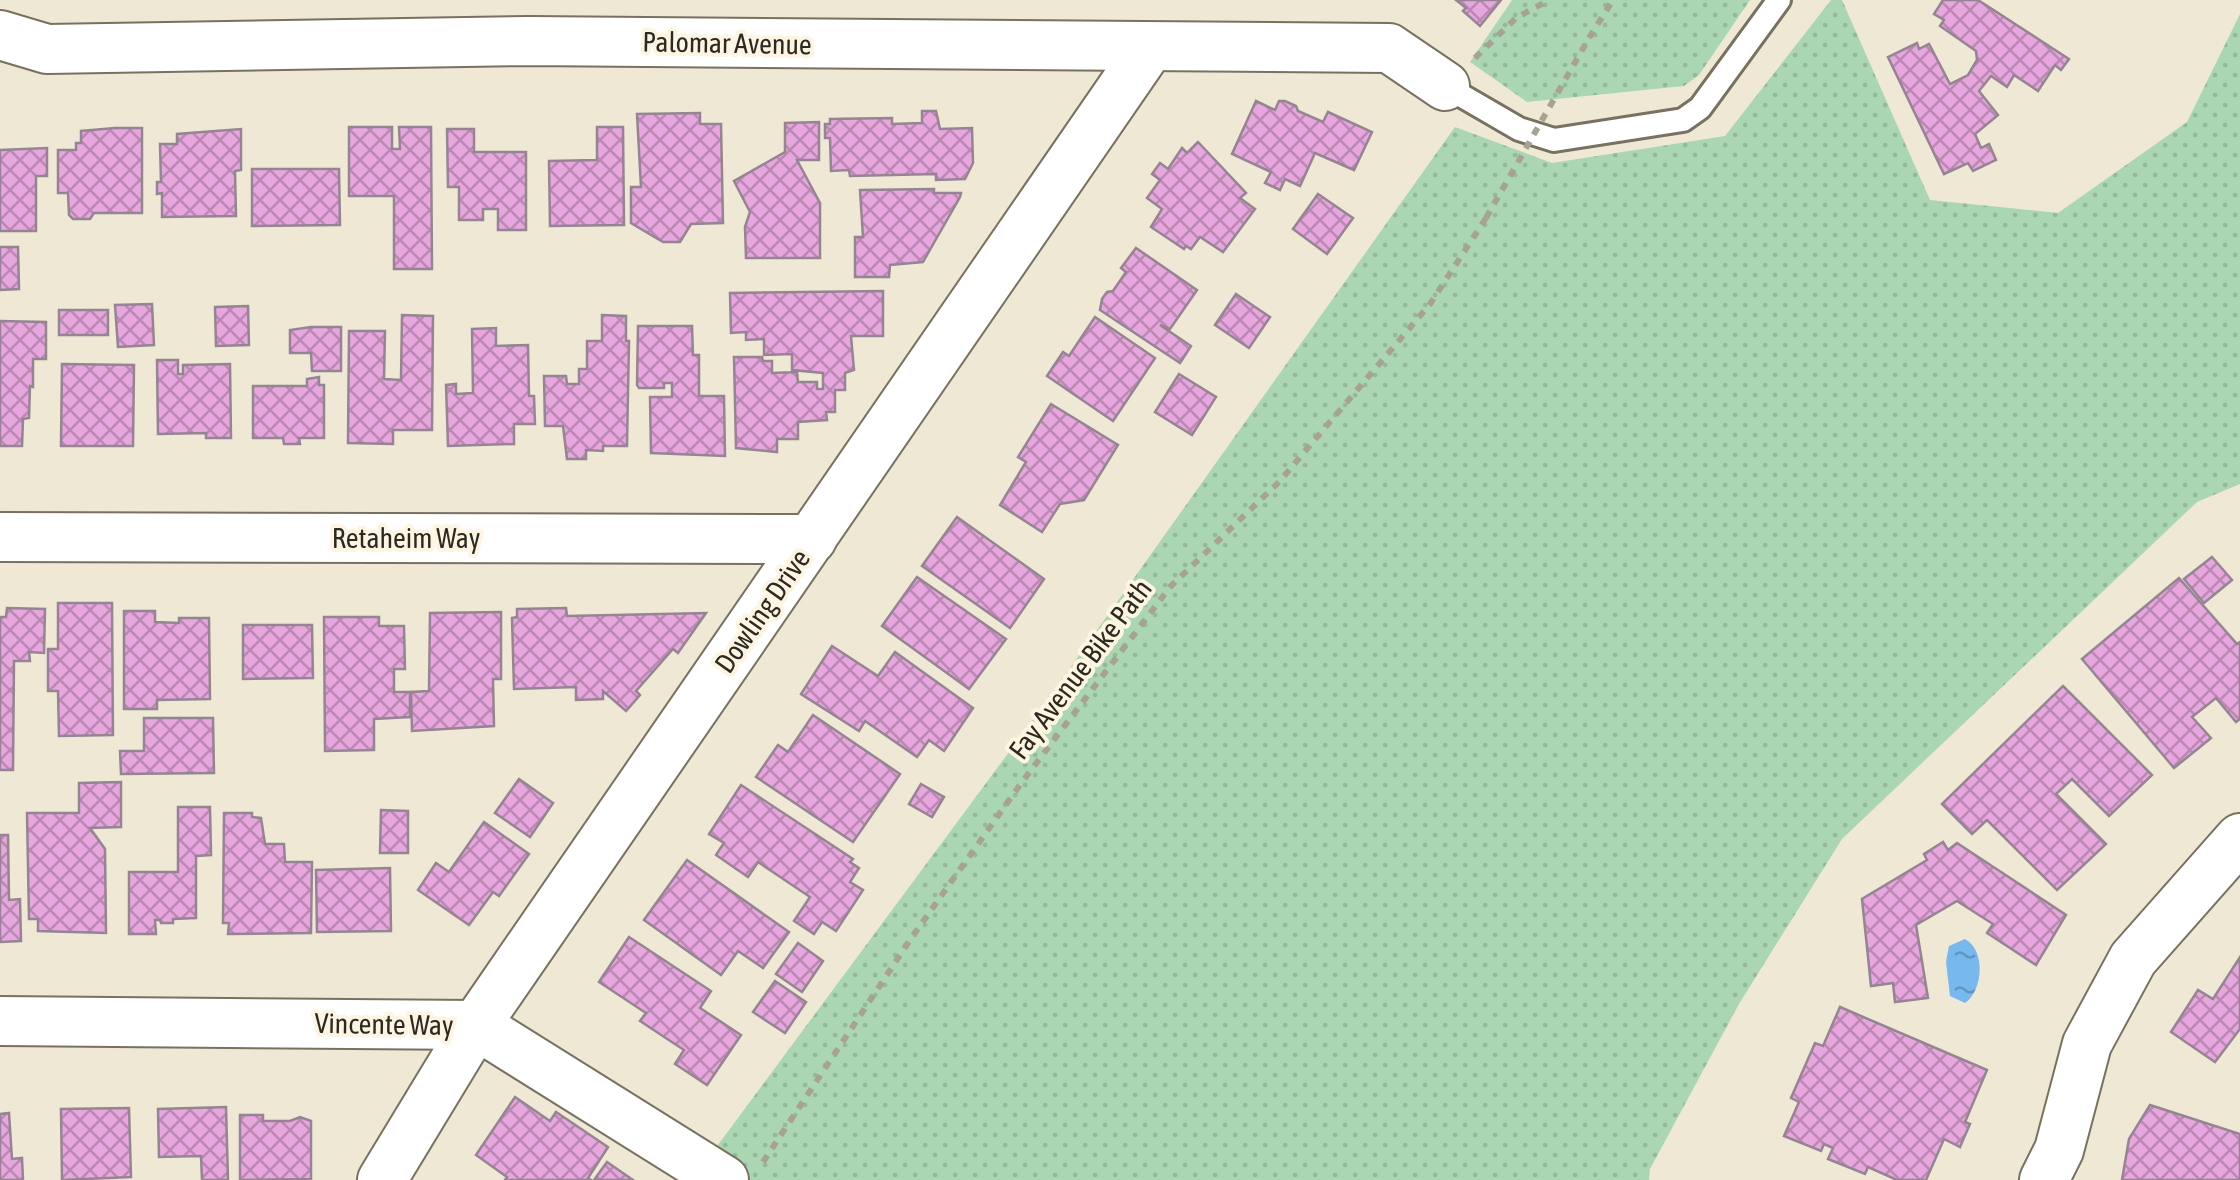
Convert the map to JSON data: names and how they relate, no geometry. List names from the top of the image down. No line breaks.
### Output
{"streets":{"street":["Palomar Avenue","Retaheim Way","Dowling Drive","Vincente Way"],"path":["Fay Avenue Bike Path"]},"crossings":[["Palomar Avenue","Dowling Drive"],["Retaheim Way","Dowling Drive"],["Dowling Drive","Vincente Way"],["Fay Avenue Bike Path","Vincente Way"]]}
